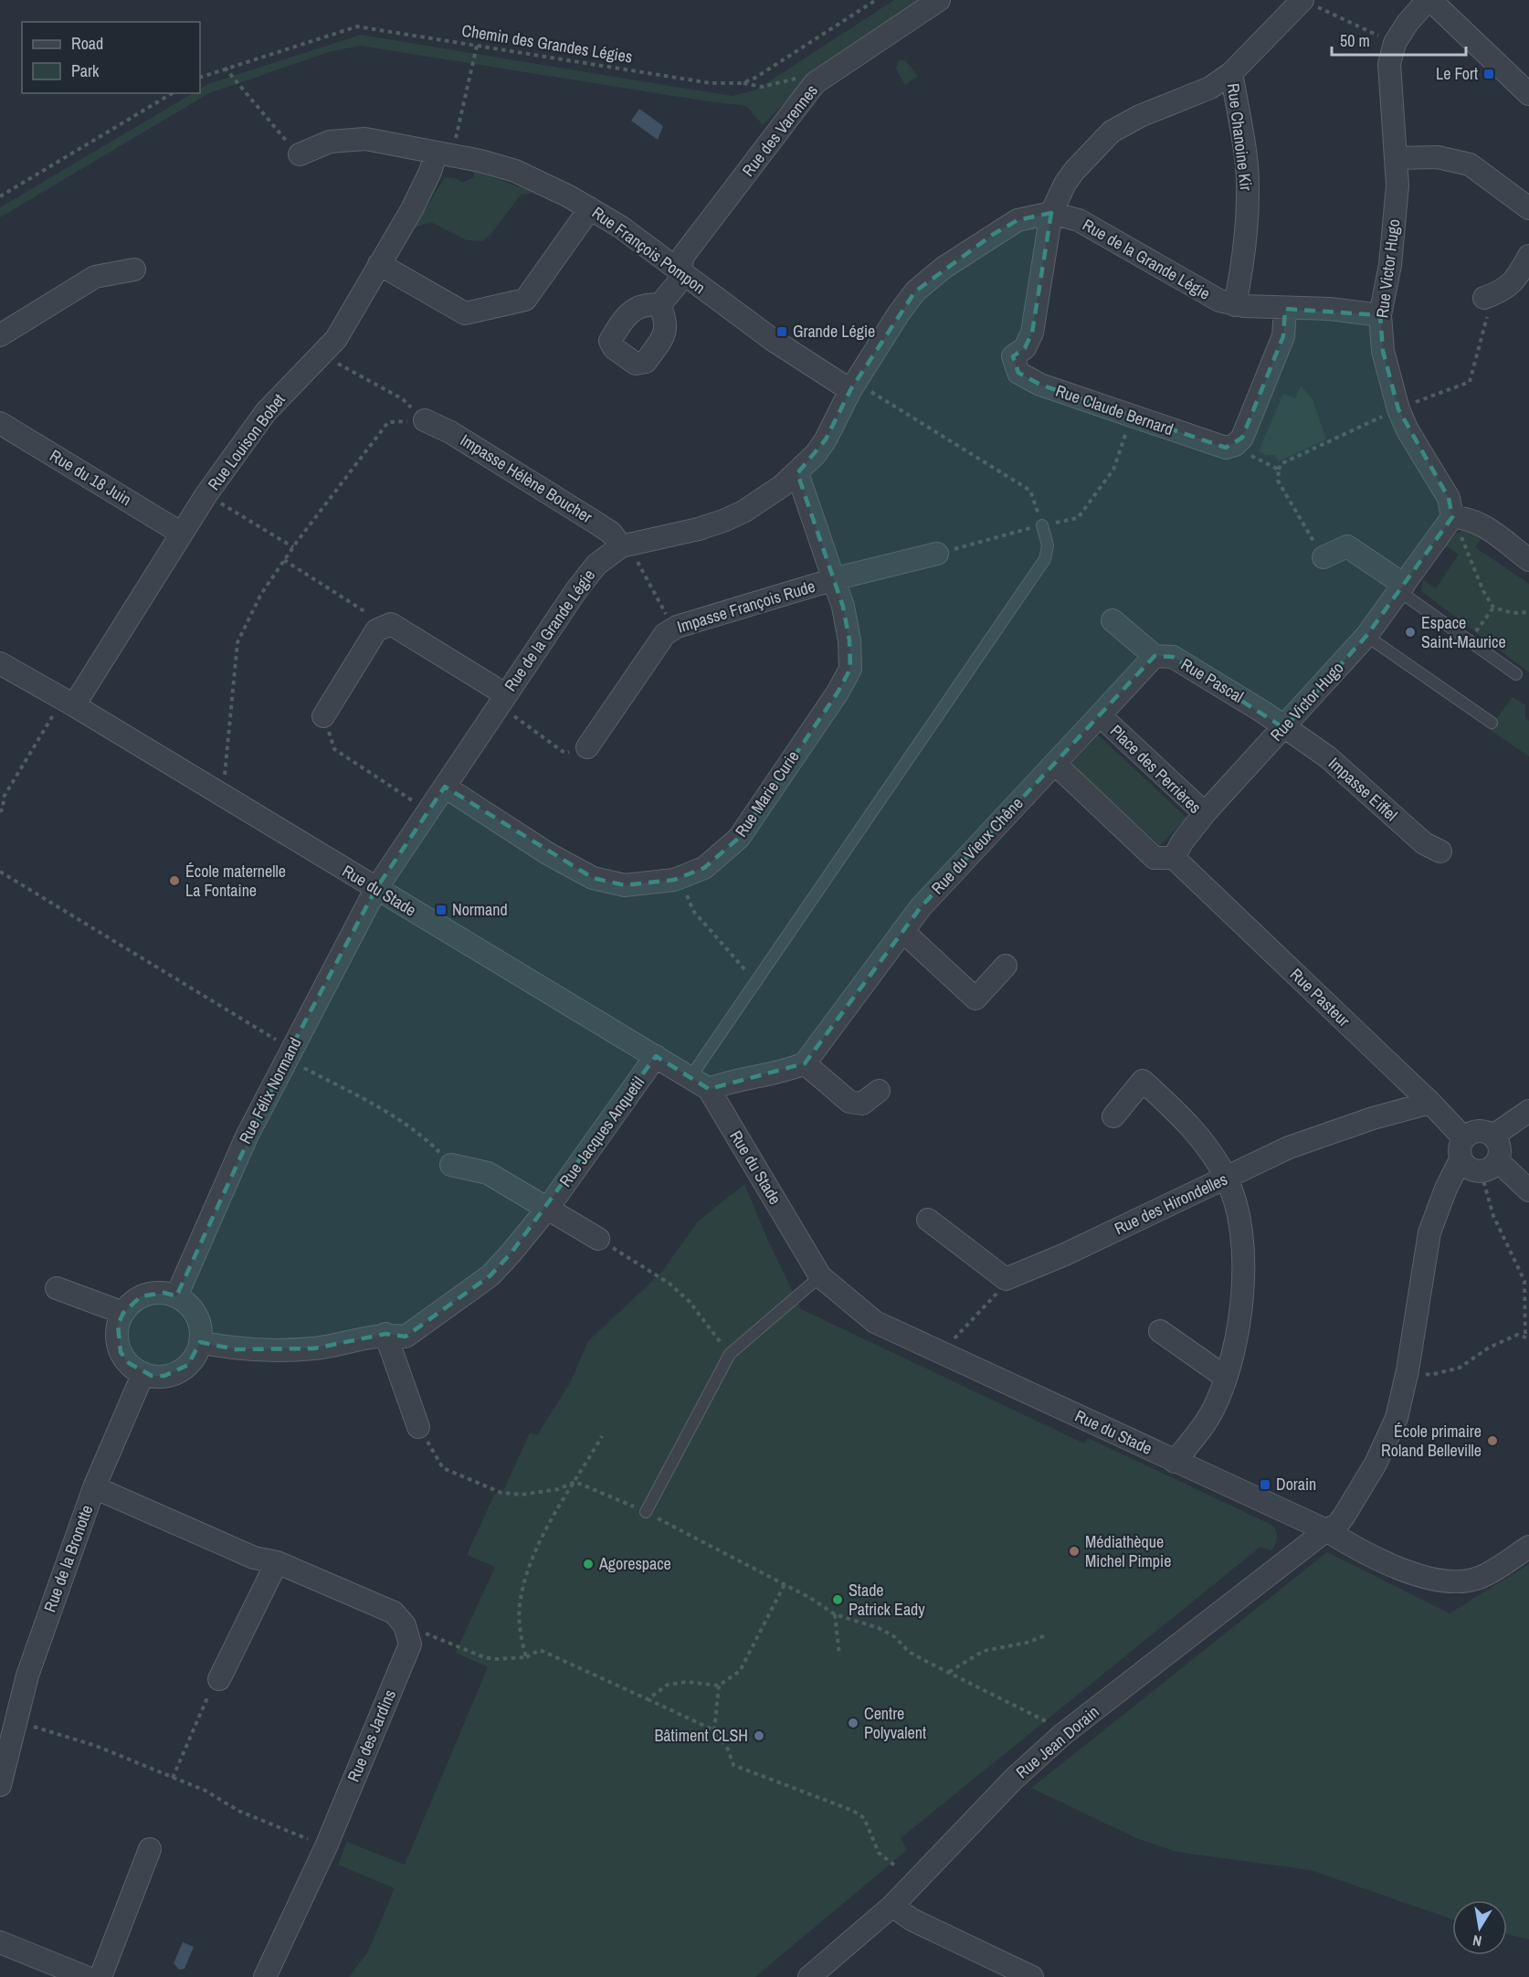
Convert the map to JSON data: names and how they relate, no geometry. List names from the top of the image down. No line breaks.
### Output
{"streets":{"street":["Rue des Varennes","Rue Chanoine Kir","Rue François Pompon","Rue de la Grande Légie","Rue Victor Hugo","Rue Claude Bernard","Rue Louison Bobet","Rue du 18 Juin","Impasse Hélène Boucher","Impasse François Rude","Rue Pascal","Place des Perrières","Impasse Eiffel","Rue Marie Curie","Rue du Vieux Chêne","Rue du Stade","Rue Pasteur","Rue Félix Normand","Rue Jacques Anquetil","Rue des Hirondelles","Rue de la Bronotte","Rue des Jardins","Rue Jean Dorain"],"path":["Chemin des Grandes Légies"]},"crossings":[["Rue des Varennes","Rue François Pompon"],["Rue Chanoine Kir","Rue de la Grande Légie"],["Rue Chanoine Kir","Rue Claude Bernard"],["Rue François Pompon","Rue de la Grande Légie"],["Rue François Pompon","Rue Louison Bobet"],["Rue de la Grande Légie","Rue Victor Hugo"],["Rue de la Grande Légie","Rue Claude Bernard"],["Rue de la Grande Légie","Impasse Hélène Boucher"],["Rue de la Grande Légie","Rue Marie Curie"],["Rue de la Grande Légie","Rue du Stade"],["Rue de la Grande Légie","Rue Félix Normand"],["Rue Victor Hugo","Rue Pascal"],["Rue Victor Hugo","Place des Perrières"],["Rue Victor Hugo","Impasse Eiffel"],["Rue Louison Bobet","Rue du 18 Juin"],["Rue Louison Bobet","Rue du Stade"],["Impasse François Rude","Rue Marie Curie"],["Rue Pascal","Place des Perrières"],["Rue Pascal","Impasse Eiffel"],["Place des Perrières","Rue du Vieux Chêne"],["Place des Perrières","Rue Pasteur"],["Rue du Stade","Rue Félix Normand"],["Rue du Stade","Rue Jacques Anquetil"],["Rue du Stade","Rue Jean Dorain"],["Rue Pasteur","Rue des Hirondelles"],["Rue Pasteur","Rue Jean Dorain"],["Rue Félix Normand","Rue Jacques Anquetil"],["Rue Félix Normand","Rue de la Bronotte"],["Rue Jacques Anquetil","Rue de la Bronotte"]],"places":{"transit":["Le Fort","Grande Légie","Normand","Dorain"],"other":["Espace Saint-Maurice","École maternelle La Fontaine","École primaire Roland Belleville","Médiathèque Michel Pimpie","Agorespace","Stade Patrick Eady","Centre Polyvalent","Bâtiment CLSH"]},"legend":["Road","Park"],"scale_bar":"50 m","north":"bottom"}
